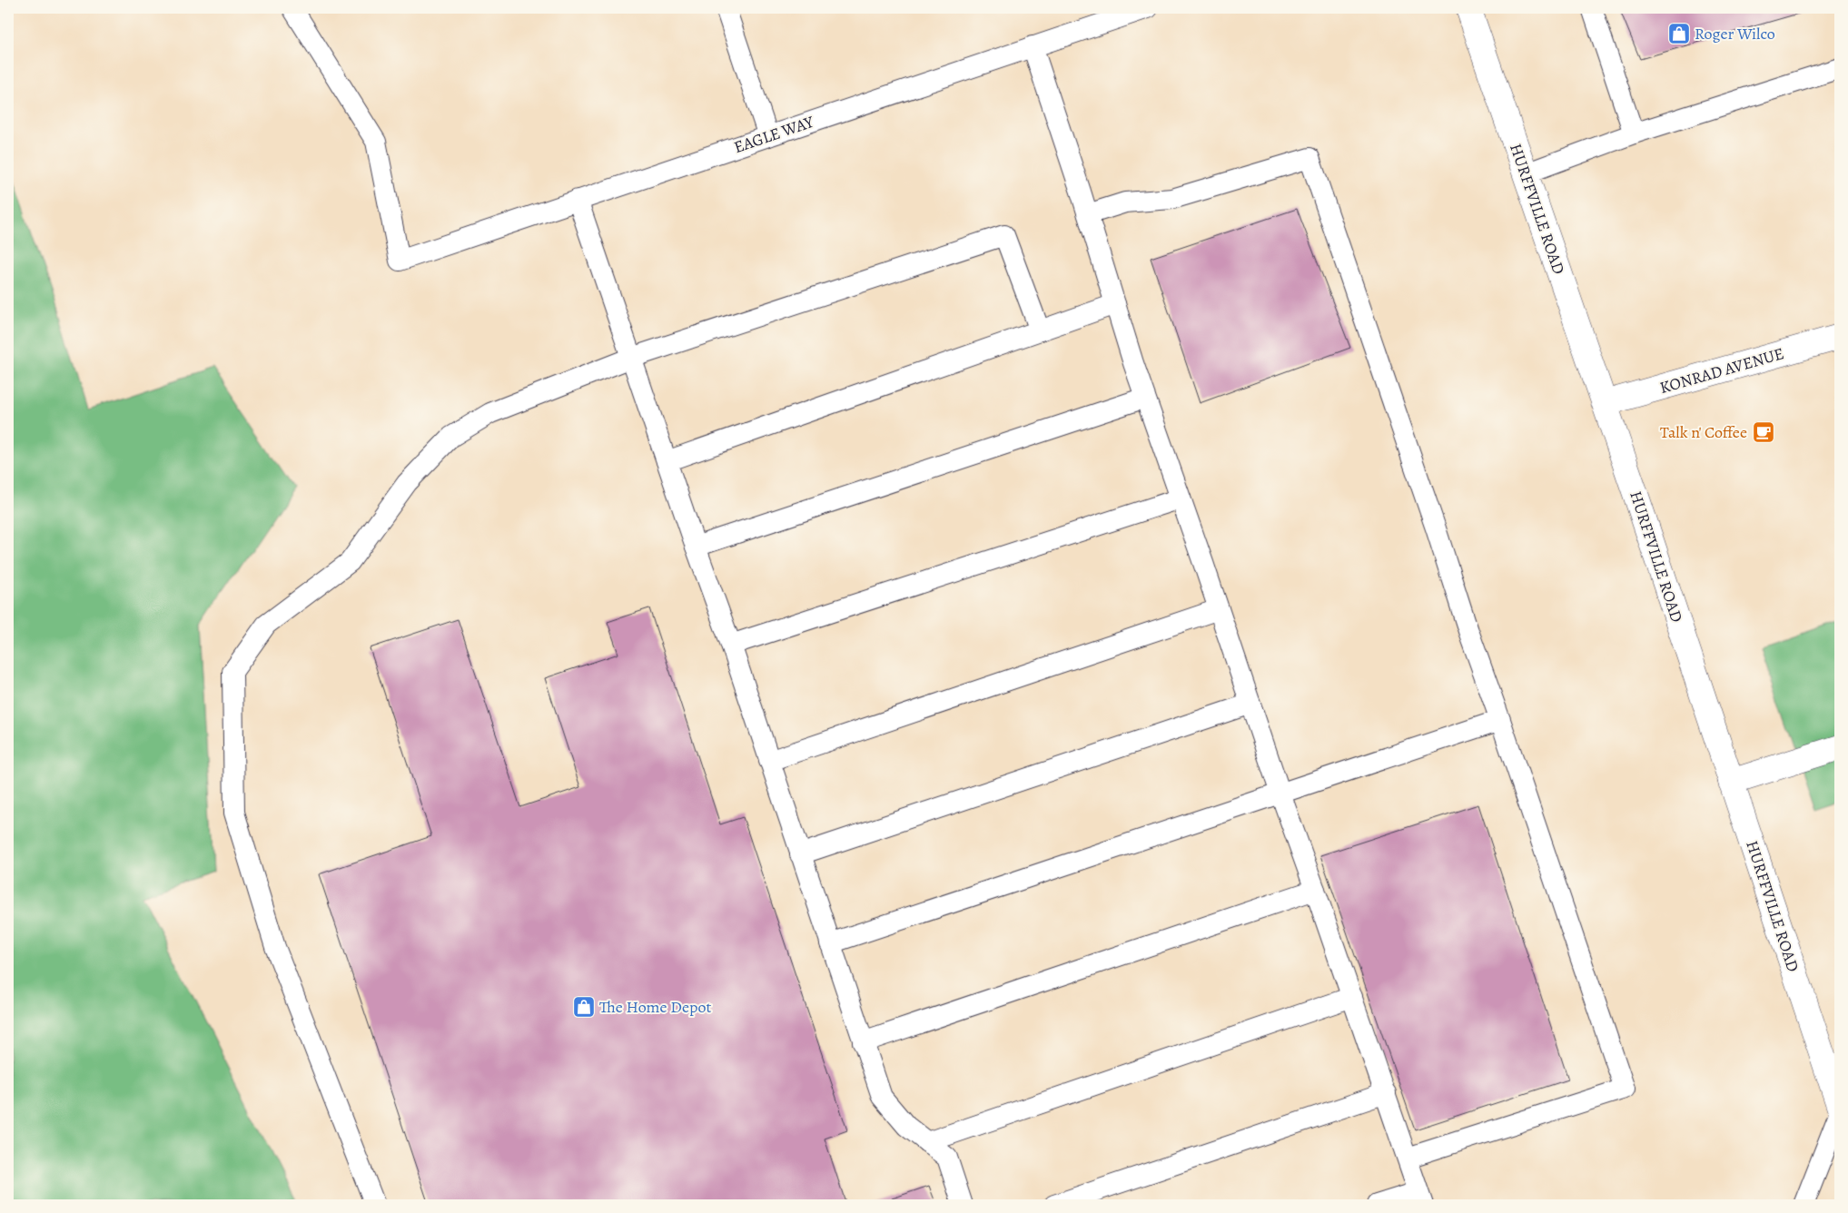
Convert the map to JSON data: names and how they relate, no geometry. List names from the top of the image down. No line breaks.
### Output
{"streets":{"main road":["HURFFVILLE ROAD","KONRAD AVENUE"],"lane":["EAGLE WAY"]},"crossings":[["HURFFVILLE ROAD","KONRAD AVENUE"]],"places":{"shop":["Roger Wilco","The Home Depot"],"cafe":["Talk n' Coffee"]}}
